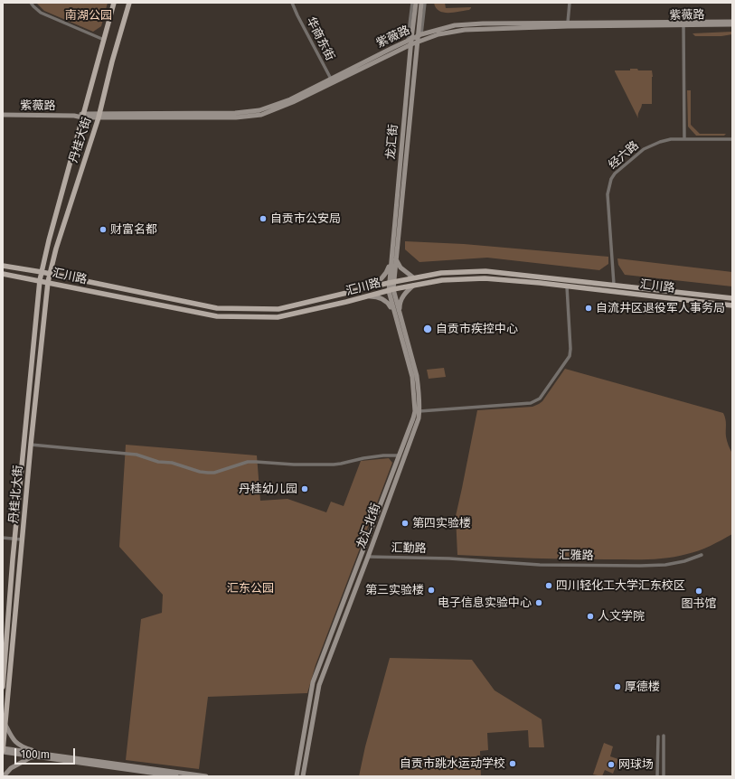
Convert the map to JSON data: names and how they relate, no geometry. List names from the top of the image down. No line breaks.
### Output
{"streets":{"main road":["紫薇路","丹桂大街","龙汇街","汇川路","丹桂北大街","龙汇北街"],"street":["华商东街","经六路","汇勤路","汇雅路"]},"crossings":[["紫薇路","华商东街"],["紫薇路","丹桂大街"],["紫薇路","龙汇街"],["紫薇路","丹桂北大街"],["丹桂大街","汇川路"],["丹桂大街","丹桂北大街"],["龙汇街","汇川路"],["龙汇街","龙汇北街"],["经六路","汇川路"],["汇川路","丹桂北大街"],["汇川路","龙汇北街"],["龙汇北街","汇勤路"],["汇勤路","汇雅路"]],"parks":["南湖公园","汇东公园"],"places":["自贡市公安局","财富名都","自流井区退役军人事务局","自贡市疾控中心","丹桂幼儿园","第四实验楼","四川轻化工大学汇东校区","第三实验楼","图书馆","电子信息实验中心","人文学院","厚德楼","自贡市跳水运动学校","网球场"],"scale_bar":"100 m"}
